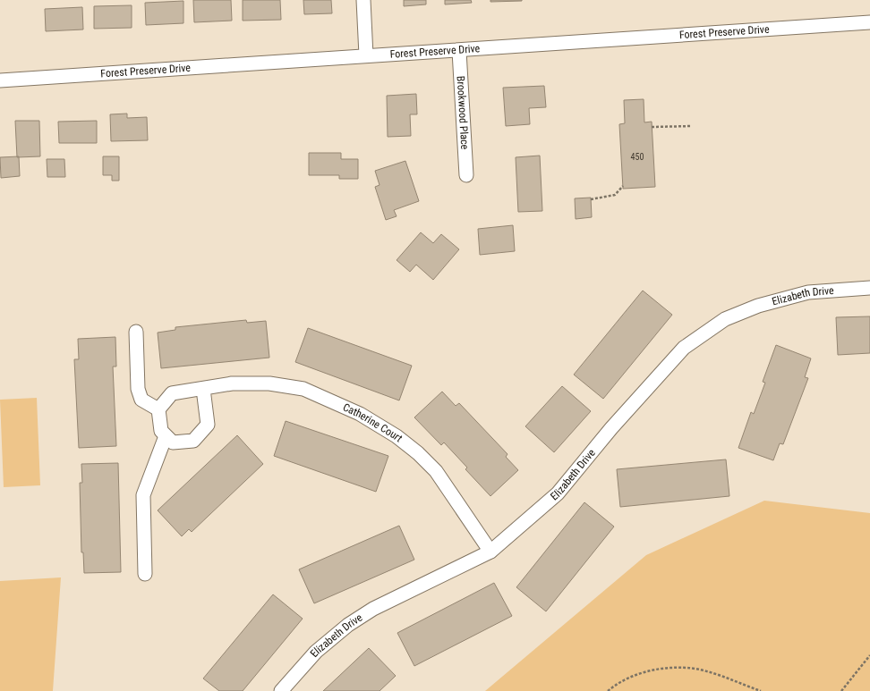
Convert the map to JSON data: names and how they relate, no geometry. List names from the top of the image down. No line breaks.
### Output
{"streets":{"street":["Forest Preserve Drive","Brookwood Place","Elizabeth Drive","Catherine Court"]},"crossings":[["Forest Preserve Drive","Brookwood Place"],["Elizabeth Drive","Catherine Court"]],"house_numbers":["450"]}
